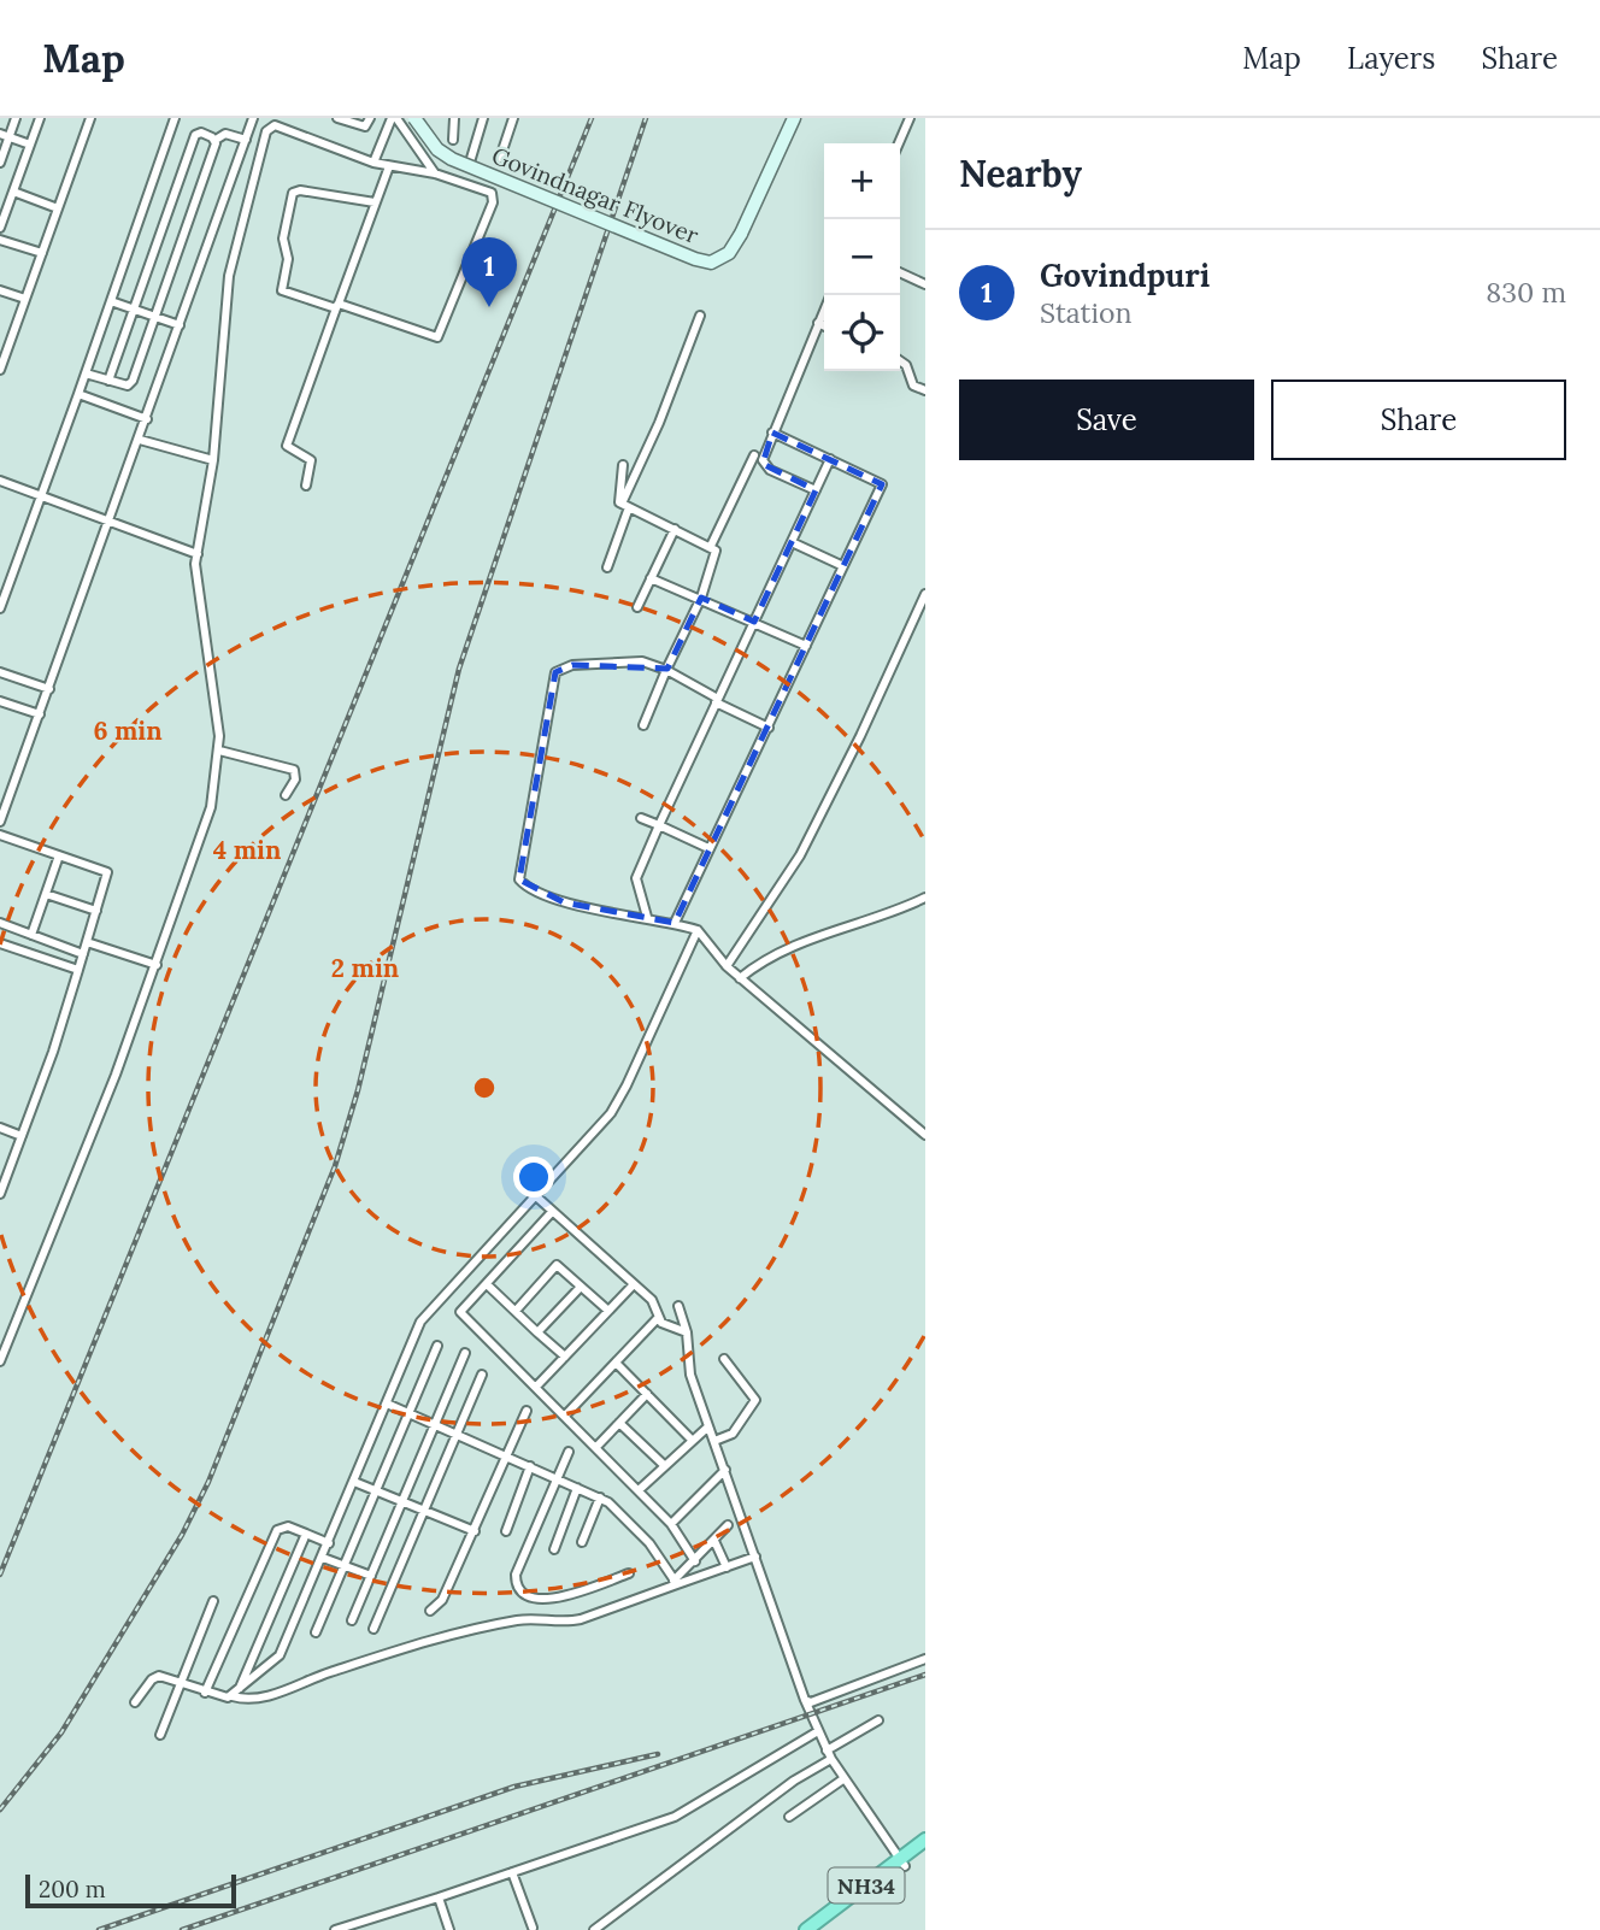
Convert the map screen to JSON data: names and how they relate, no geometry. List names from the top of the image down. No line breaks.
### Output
{"streets":{"highway":["NH34"],"main road":["Govindnagar Flyover"]},"scale_bar":"200 m","page":{"header":"Map","nav":["Map","Layers","Share"],"heading":"Nearby","map_buttons":["+","−"],"list":[{"mark":"1","name":"Govindpuri","note":"Station","value":"830 m"}],"pins":"1","buttons":["Save","Share"],"scale":"200 m"},"rings":["6 min","4 min","2 min"]}
